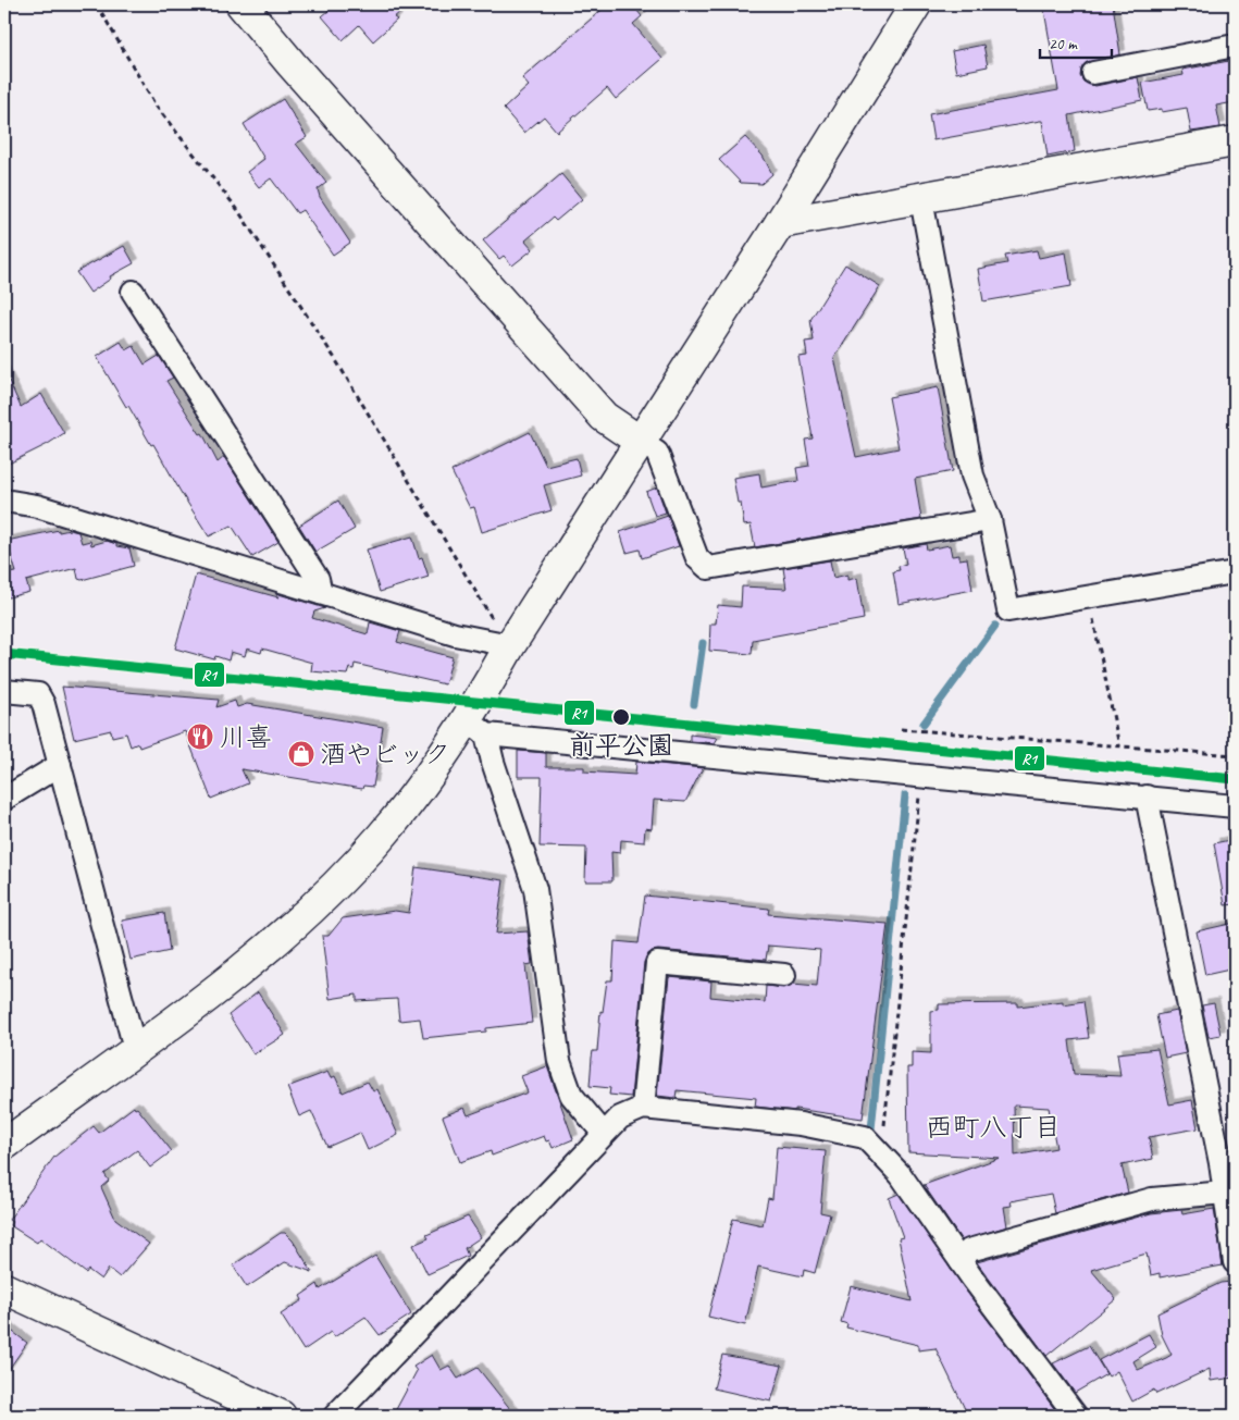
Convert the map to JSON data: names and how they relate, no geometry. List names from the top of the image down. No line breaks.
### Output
{"districts":["西町八丁目"],"places":{"other":["前平公園"],"restaurant":["川喜"],"shop":["酒やビック"]},"lines":["transit line R1"],"scale_bar":"20 m"}
